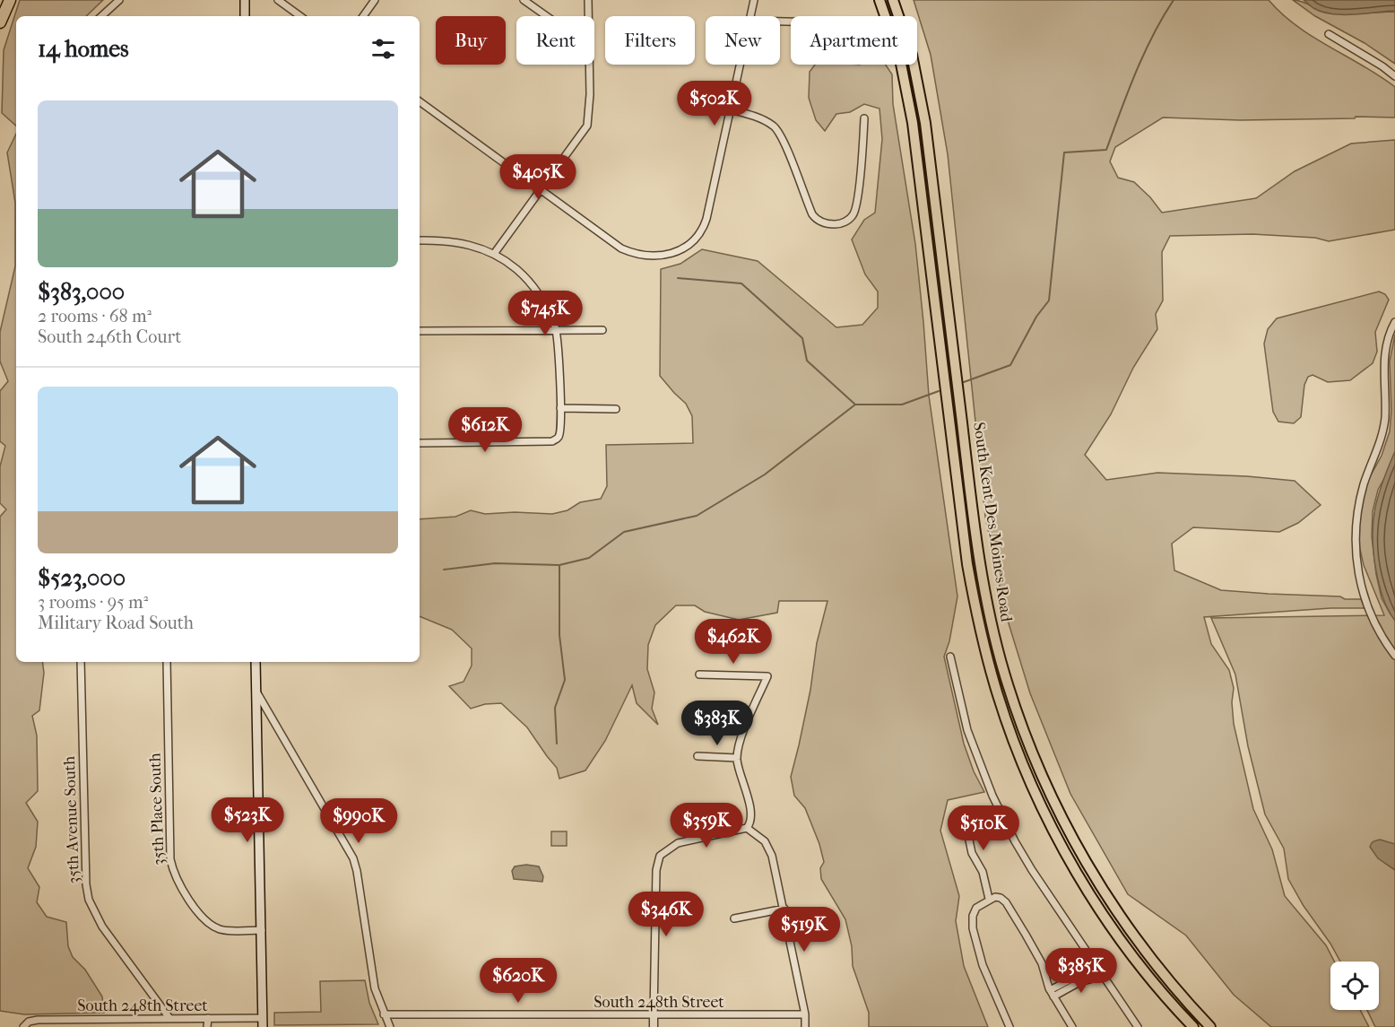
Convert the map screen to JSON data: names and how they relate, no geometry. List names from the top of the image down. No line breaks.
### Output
{"streets":{"highway":["South Kent Des Moines Road"],"street":["35th Place South","35th Avenue South","South 248th Street"]},"crossings":[["35th Avenue South","South 248th Street"]],"page":{"chip":["Buy","Rent","Filters","New","Apartment"],"heading":"14 homes","price":["$502K","$405K","$745K","$612K","$462K","$383K","$523K","$990K","$359K","$510K","$346K","$519K","$385K","$620K"],"list":[{"name":"$383,000","note":"2 rooms · 68 m² · South 246th Court"},{"name":"$523,000","note":"3 rooms · 95 m² · Military Road South"}]}}
